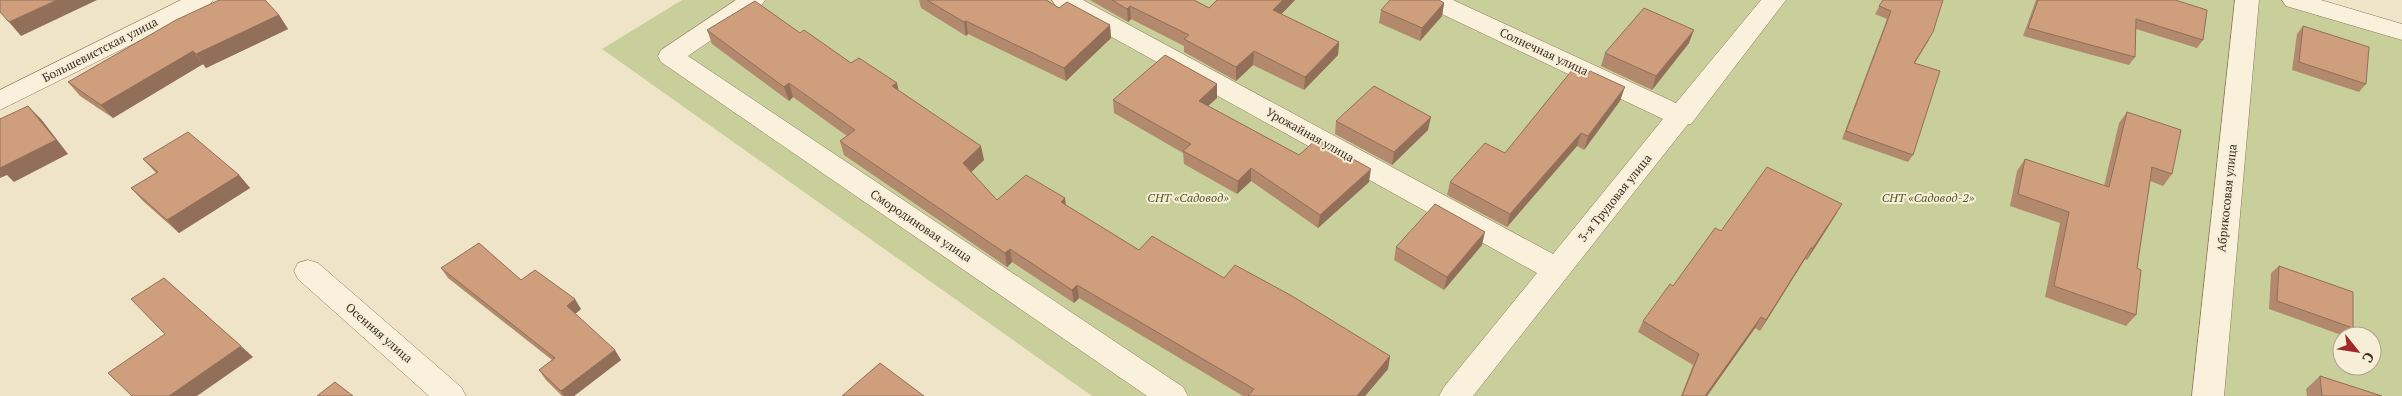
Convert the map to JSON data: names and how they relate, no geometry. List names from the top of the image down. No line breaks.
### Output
{"streets":{"street":["Большевистская улица","Солнечная улица","Урожайная улица","3-я Трудовая улица","Абрикосовая улица","Смородиновая улица","Осенняя улица"]},"crossings":[["Солнечная улица","3-я Трудовая улица"],["Урожайная улица","3-я Трудовая улица"]],"parks":["СНТ «Садовод»","СНТ «Садовод-2»"],"north":"bottom right"}
